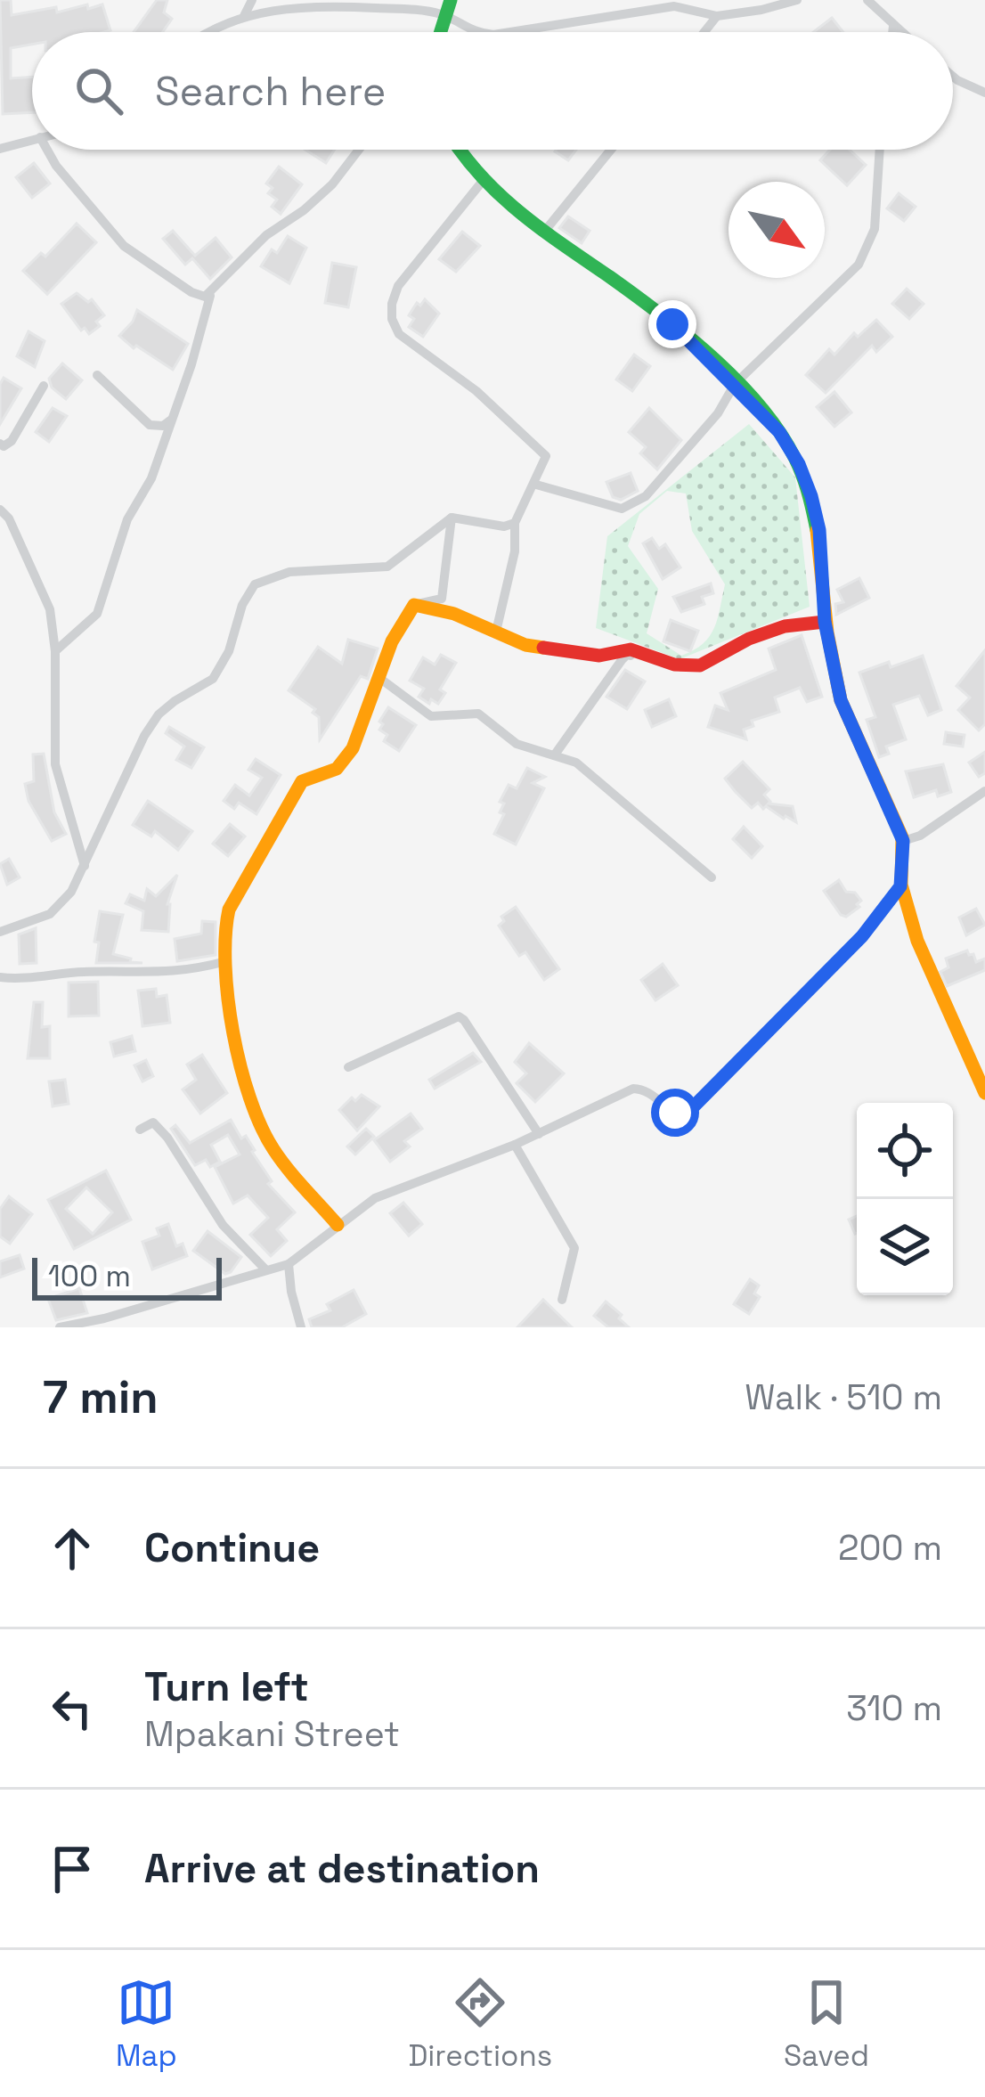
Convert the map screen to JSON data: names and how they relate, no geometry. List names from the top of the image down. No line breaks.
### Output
{"scale_bar":"100 m","north":"bottom right","page":{"search":"Search here","scale":"100 m","heading":["7 min","Walk · 510 m"],"list":[["Continue","200 m"],["Turn left","Mpakani Street","310 m"],"Arrive at destination"],"nav":["Map","Directions","Saved"]}}
